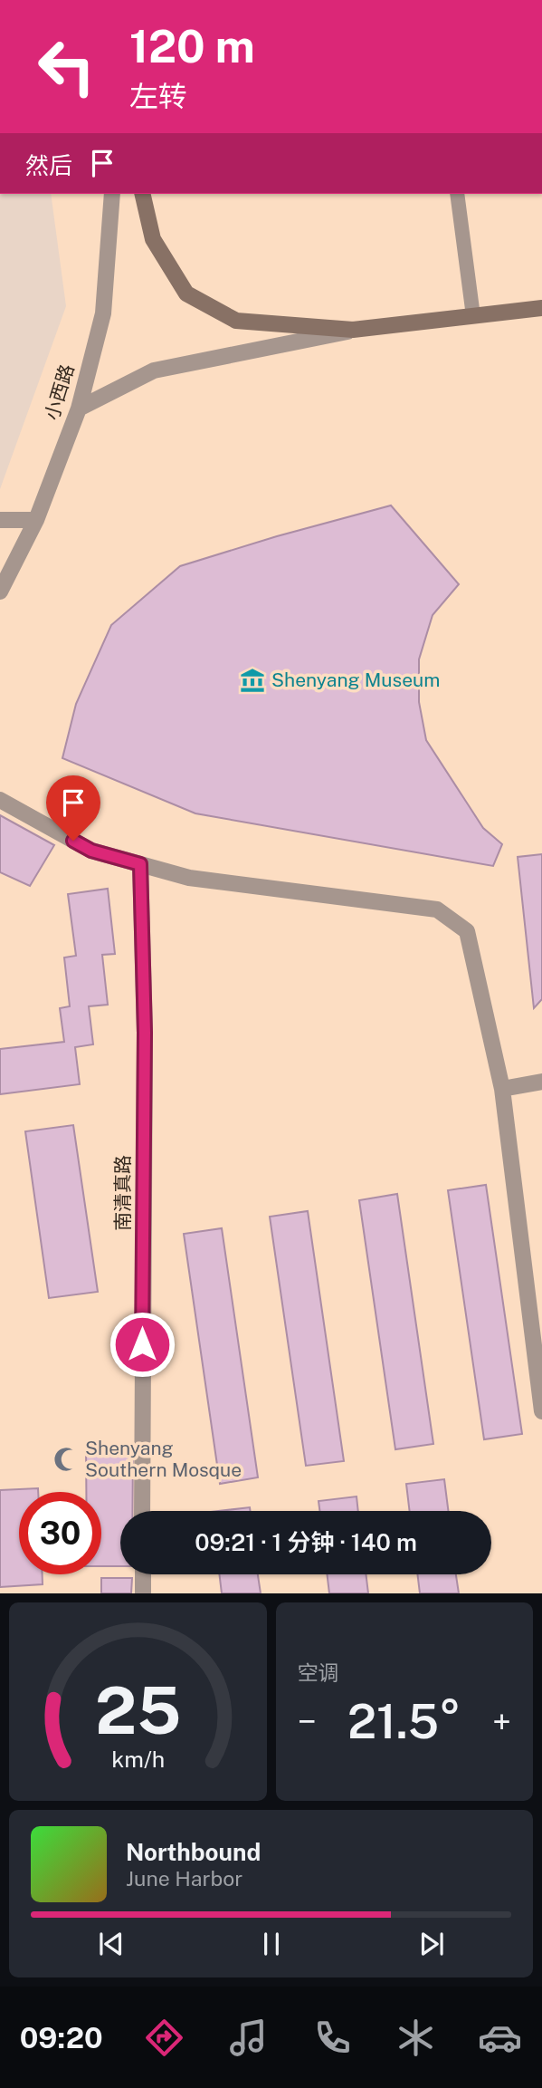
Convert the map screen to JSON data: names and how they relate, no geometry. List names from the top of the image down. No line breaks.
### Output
{"streets":{"street":["小西路","南清真路"]},"places":{"museum":["Shenyang Museum"],"mosque":["Shenyang Southern Mosque"]},"page":{"turn":["120 m","左转"],"then":"然后","limit":"30","trip":"09:21 · 1 分钟 · 140 m","tile":"空调","heat":["−","21.5°","+"],"song":["Northbound","June Harbor"],"tabs":"09:20","gauge":["25","km/h"]}}
